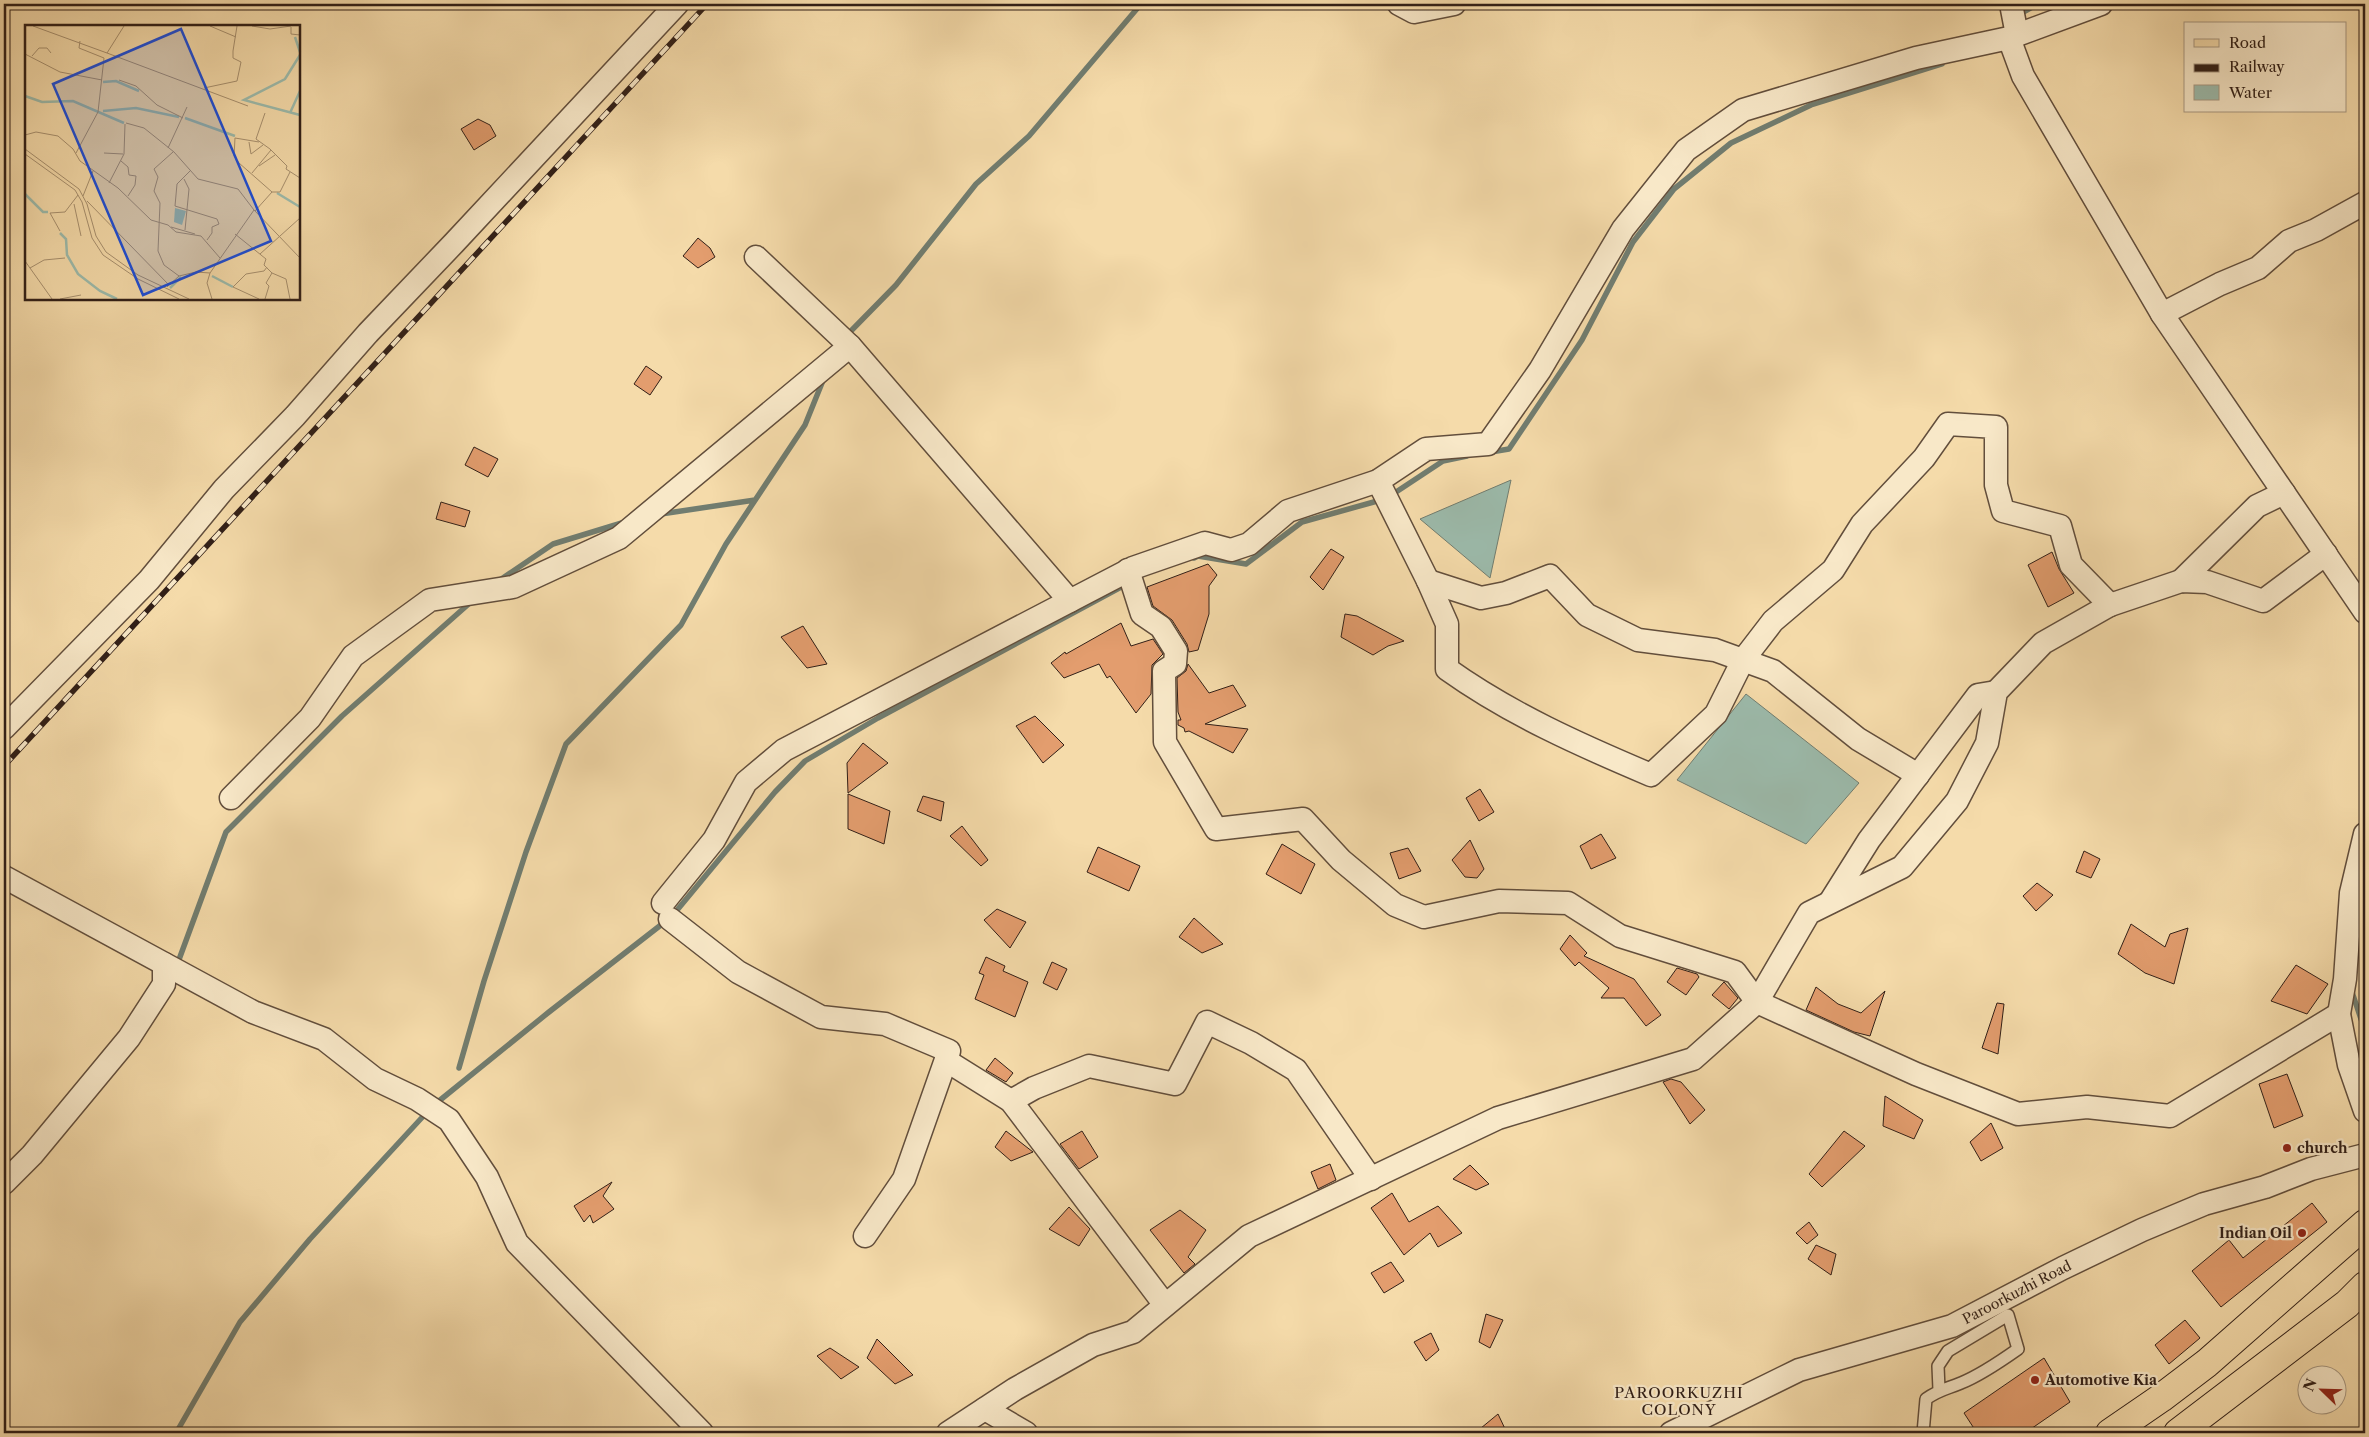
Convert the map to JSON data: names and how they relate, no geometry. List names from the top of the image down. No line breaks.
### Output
{"streets":{"street":["Paroorkuzhi Road"]},"districts":["PAROORKUZHI COLONY"],"places":["church","Indian Oil","Automotive Kia"],"legend":["Road","Railway","Water"],"north":"top left"}
